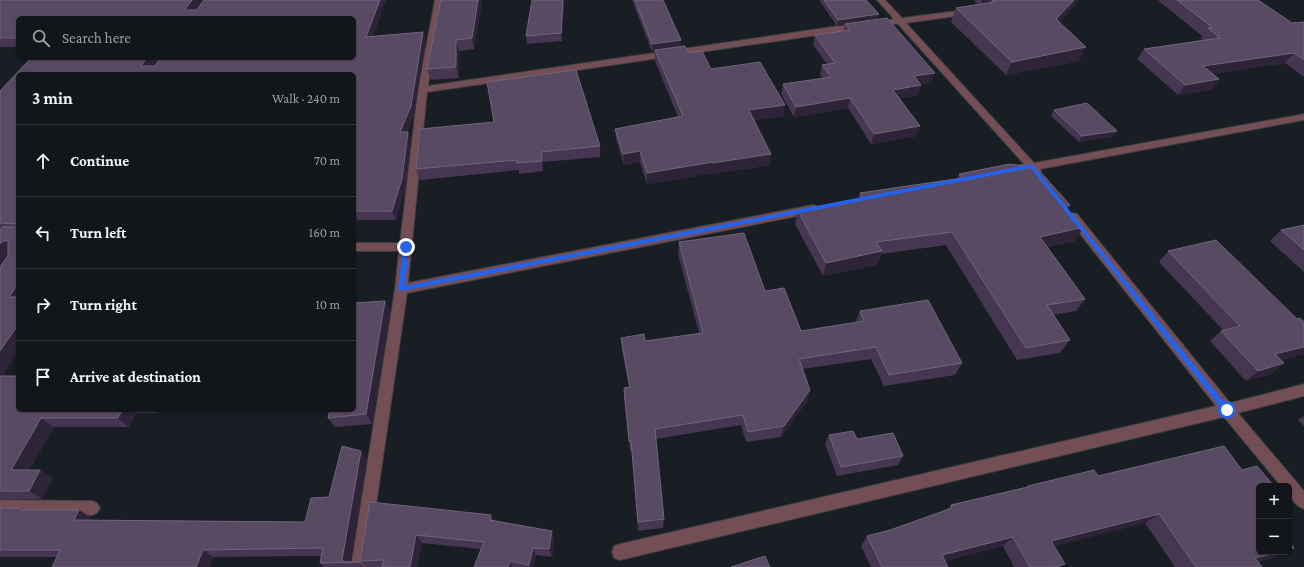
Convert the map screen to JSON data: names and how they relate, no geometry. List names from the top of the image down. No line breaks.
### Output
{"page":{"search":"Search here","heading":["3 min","Walk · 240 m"],"list":[["Continue","70 m"],["Turn left","160 m"],["Turn right","10 m"],"Arrive at destination"],"map_buttons":["+","−"]}}
